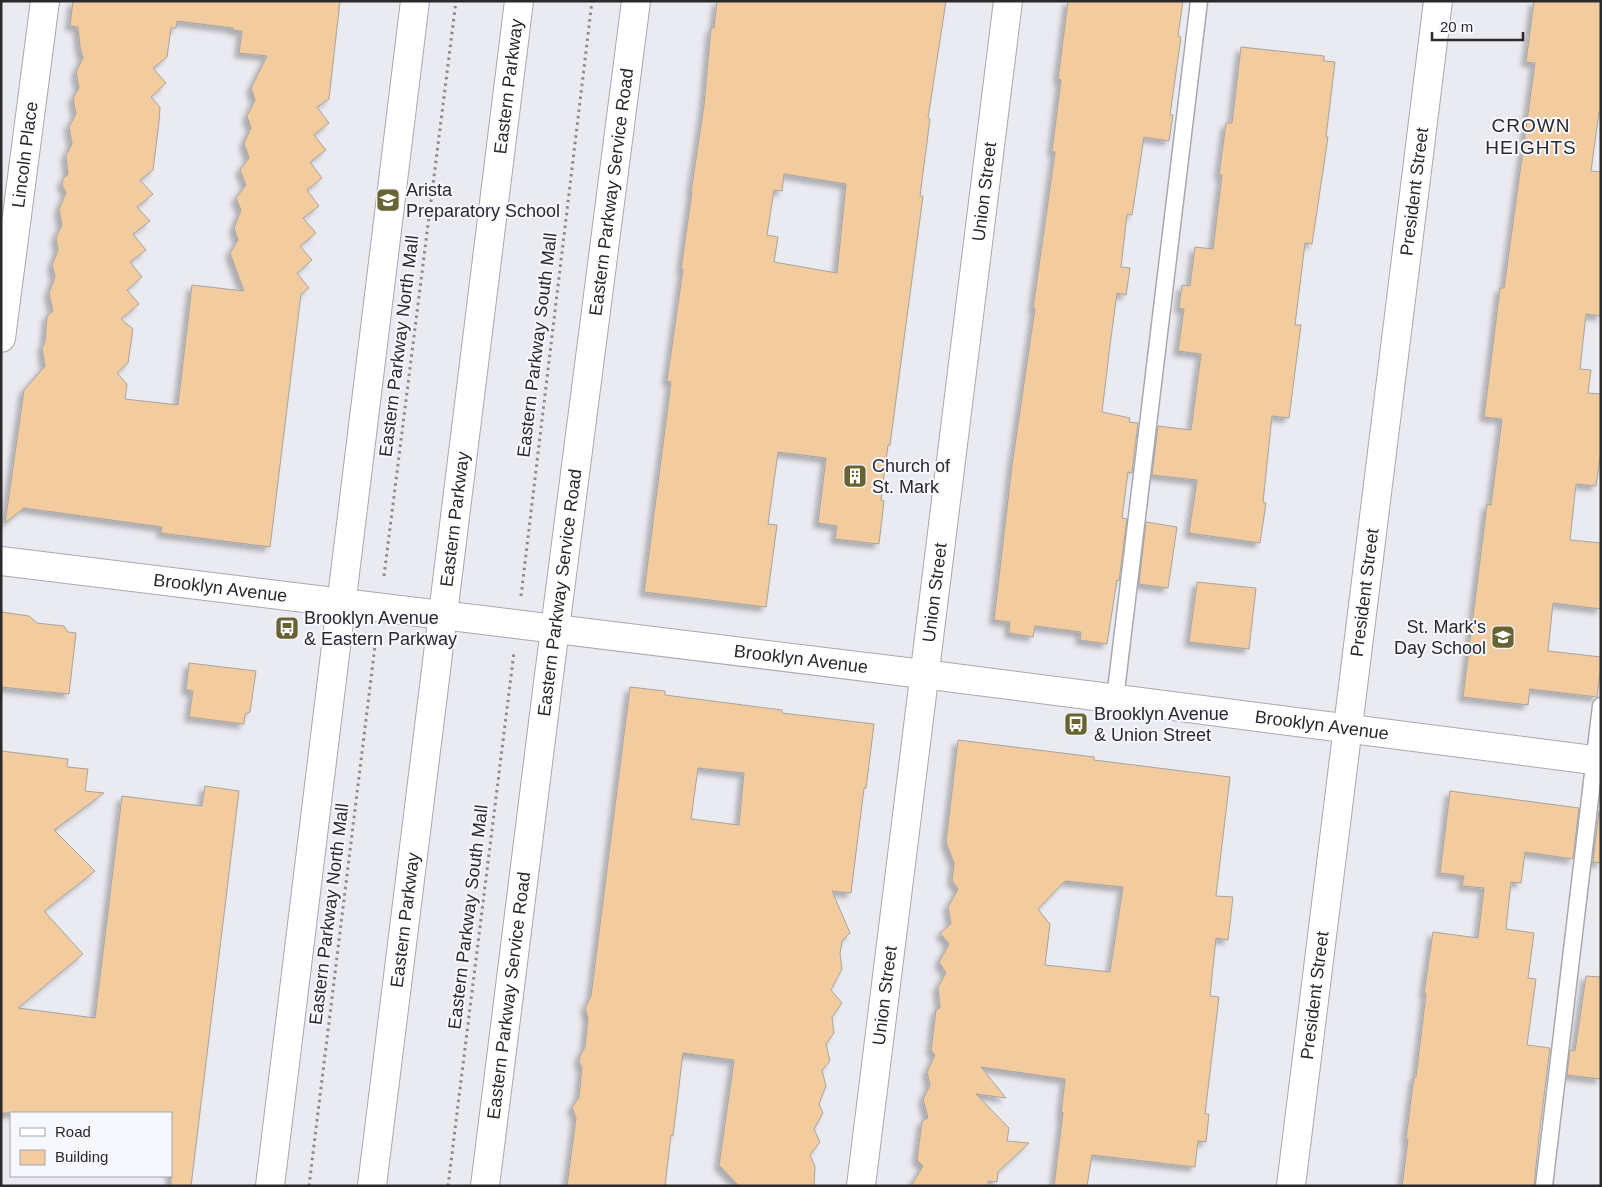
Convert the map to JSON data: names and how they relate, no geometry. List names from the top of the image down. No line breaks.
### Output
{"streets":{"street":["Eastern Parkway","Lincoln Place","Eastern Parkway Service Road","Union Street","President Street","Brooklyn Avenue"],"path":["Eastern Parkway South Mall","Eastern Parkway North Mall"]},"crossings":[["Eastern Parkway","Brooklyn Avenue"],["Eastern Parkway Service Road","Brooklyn Avenue"],["Union Street","Brooklyn Avenue"],["President Street","Brooklyn Avenue"]],"districts":["CROWN HEIGHTS"],"places":{"school or university":["Arista Preparatory School","St. Mark's Day School"],"building":["Church of St. Mark"],"bus stop":["Brooklyn Avenue & Eastern Parkway","Brooklyn Avenue & Union Street"]},"legend":["Road","Building"],"scale_bar":"20 m"}
